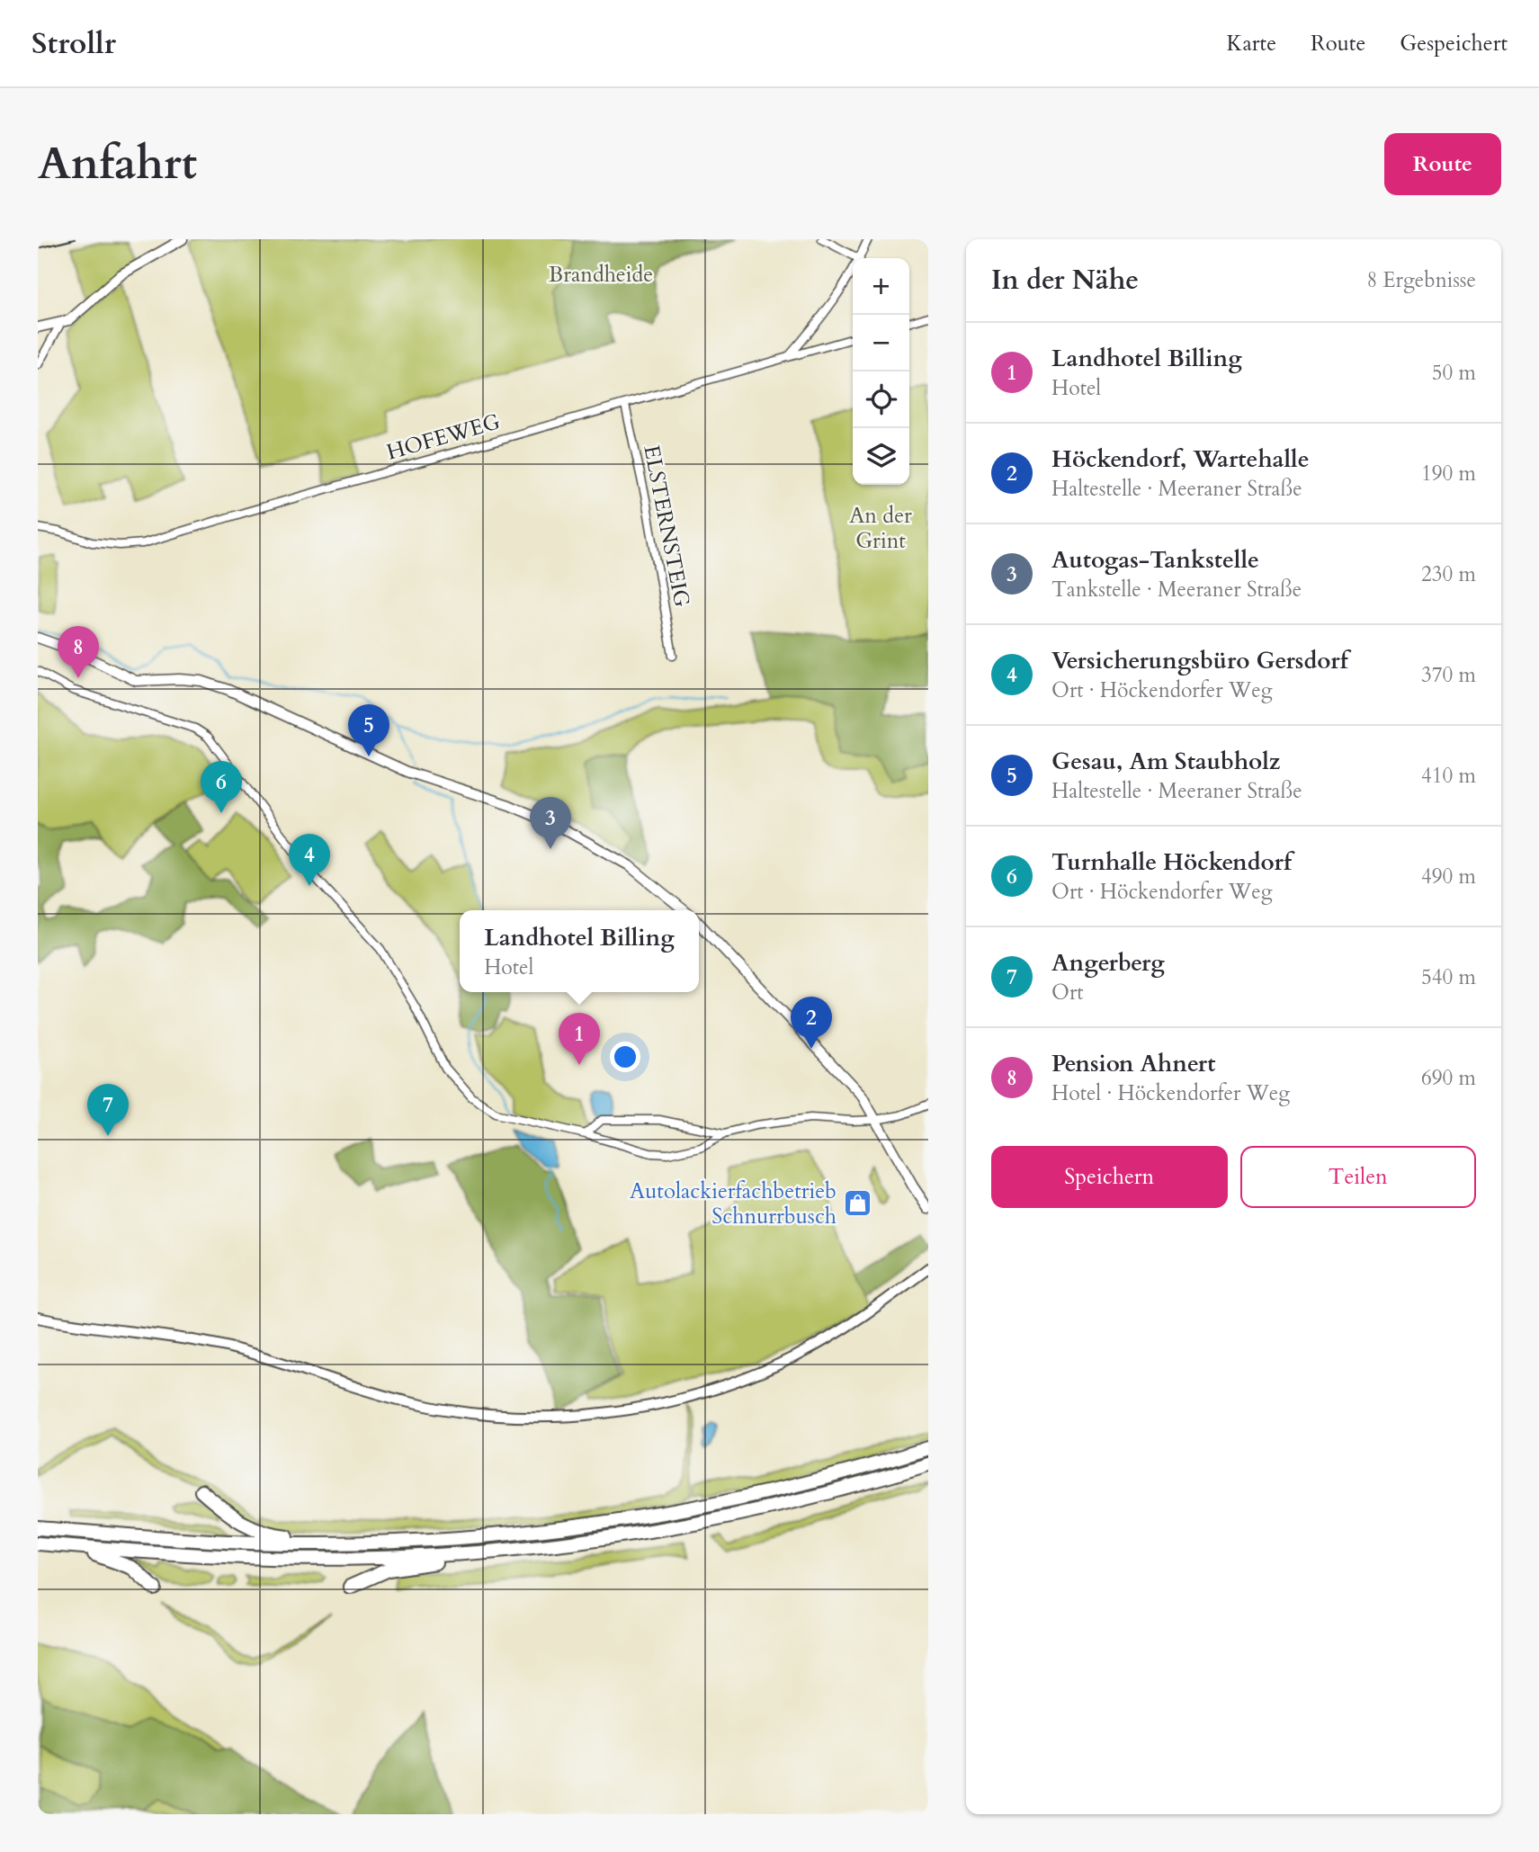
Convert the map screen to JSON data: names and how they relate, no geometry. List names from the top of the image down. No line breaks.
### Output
{"streets":{"street":["HOFEWEG","ELSTERNSTEIG"]},"crossings":[["HOFEWEG","ELSTERNSTEIG"]],"parks":["Brandheide","An der Grint"],"places":{"shop":["Autolackierfachbetrieb Schnurrbusch"]},"page":{"header":"Strollr","nav":["Karte","Route","Gespeichert"],"buttons":["Route",["Speichern","Teilen"]],"title":"Anfahrt","heading":["In der Nähe","8 Ergebnisse"],"map_buttons":["+","−"],"list":[{"mark":"1","name":"Landhotel Billing","note":"Hotel","value":"50 m"},{"mark":"2","name":"Höckendorf, Wartehalle","note":"Haltestelle · Meeraner Straße","value":"190 m"},{"mark":"3","name":"Autogas-Tankstelle","note":"Tankstelle · Meeraner Straße","value":"230 m"},{"mark":"4","name":"Versicherungsbüro Gersdorf","note":"Ort · Höckendorfer Weg","value":"370 m"},{"mark":"5","name":"Gesau, Am Staubholz","note":"Haltestelle · Meeraner Straße","value":"410 m"},{"mark":"6","name":"Turnhalle Höckendorf","note":"Ort · Höckendorfer Weg","value":"490 m"},{"mark":"7","name":"Angerberg","note":"Ort","value":"540 m"},{"mark":"8","name":"Pension Ahnert","note":"Hotel · Höckendorfer Weg","value":"690 m"}],"pins":["8","5","6","3","4","2","1","7"],"popup":["Landhotel Billing","Hotel"]}}
